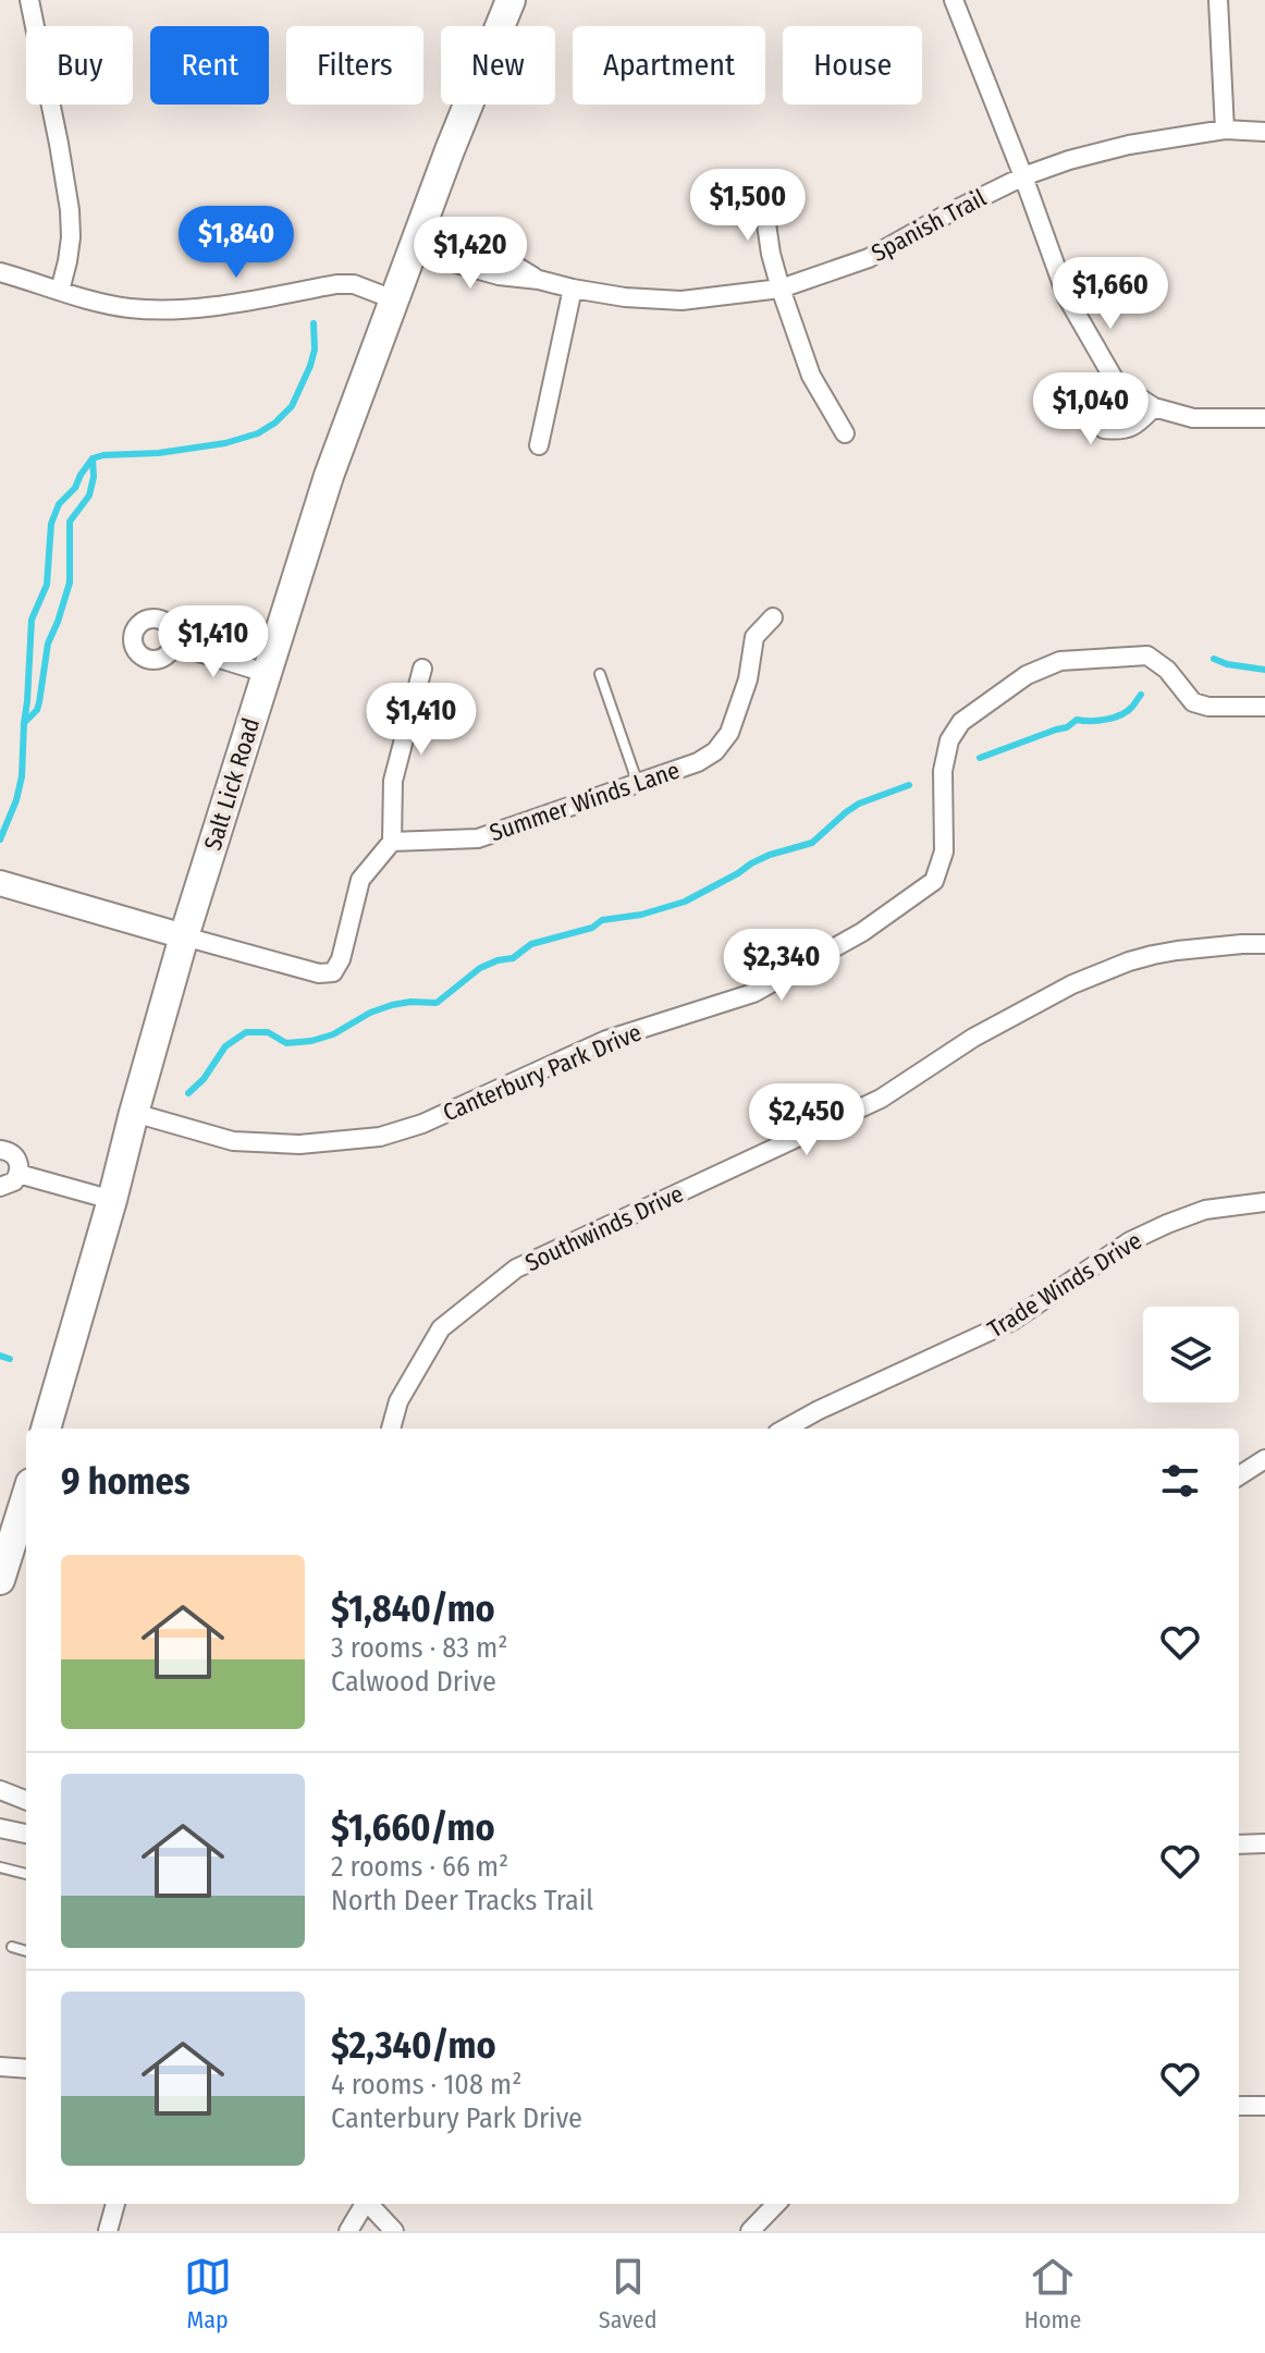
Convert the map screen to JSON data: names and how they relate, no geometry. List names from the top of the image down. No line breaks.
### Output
{"streets":{"main road":["Salt Lick Road"],"street":["Spanish Trail","Summer Winds Lane","Canterbury Park Drive","Southwinds Drive","Trade Winds Drive"]},"crossings":[["Spanish Trail","Salt Lick Road"],["Salt Lick Road","Canterbury Park Drive"]],"page":{"chip":["Buy","Rent","Filters","New","Apartment","House"],"price":["$1,500","$1,840","$1,420","$1,660","$1,040","$1,410","$1,410","$2,340","$2,450"],"heading":"9 homes","list":[{"name":"$1,840/mo","note":"3 rooms · 83 m² · Calwood Drive"},{"name":"$1,660/mo","note":"2 rooms · 66 m² · North Deer Tracks Trail"},{"name":"$2,340/mo","note":"4 rooms · 108 m² · Canterbury Park Drive"}],"tabs":["Map","Saved","Home"]}}
